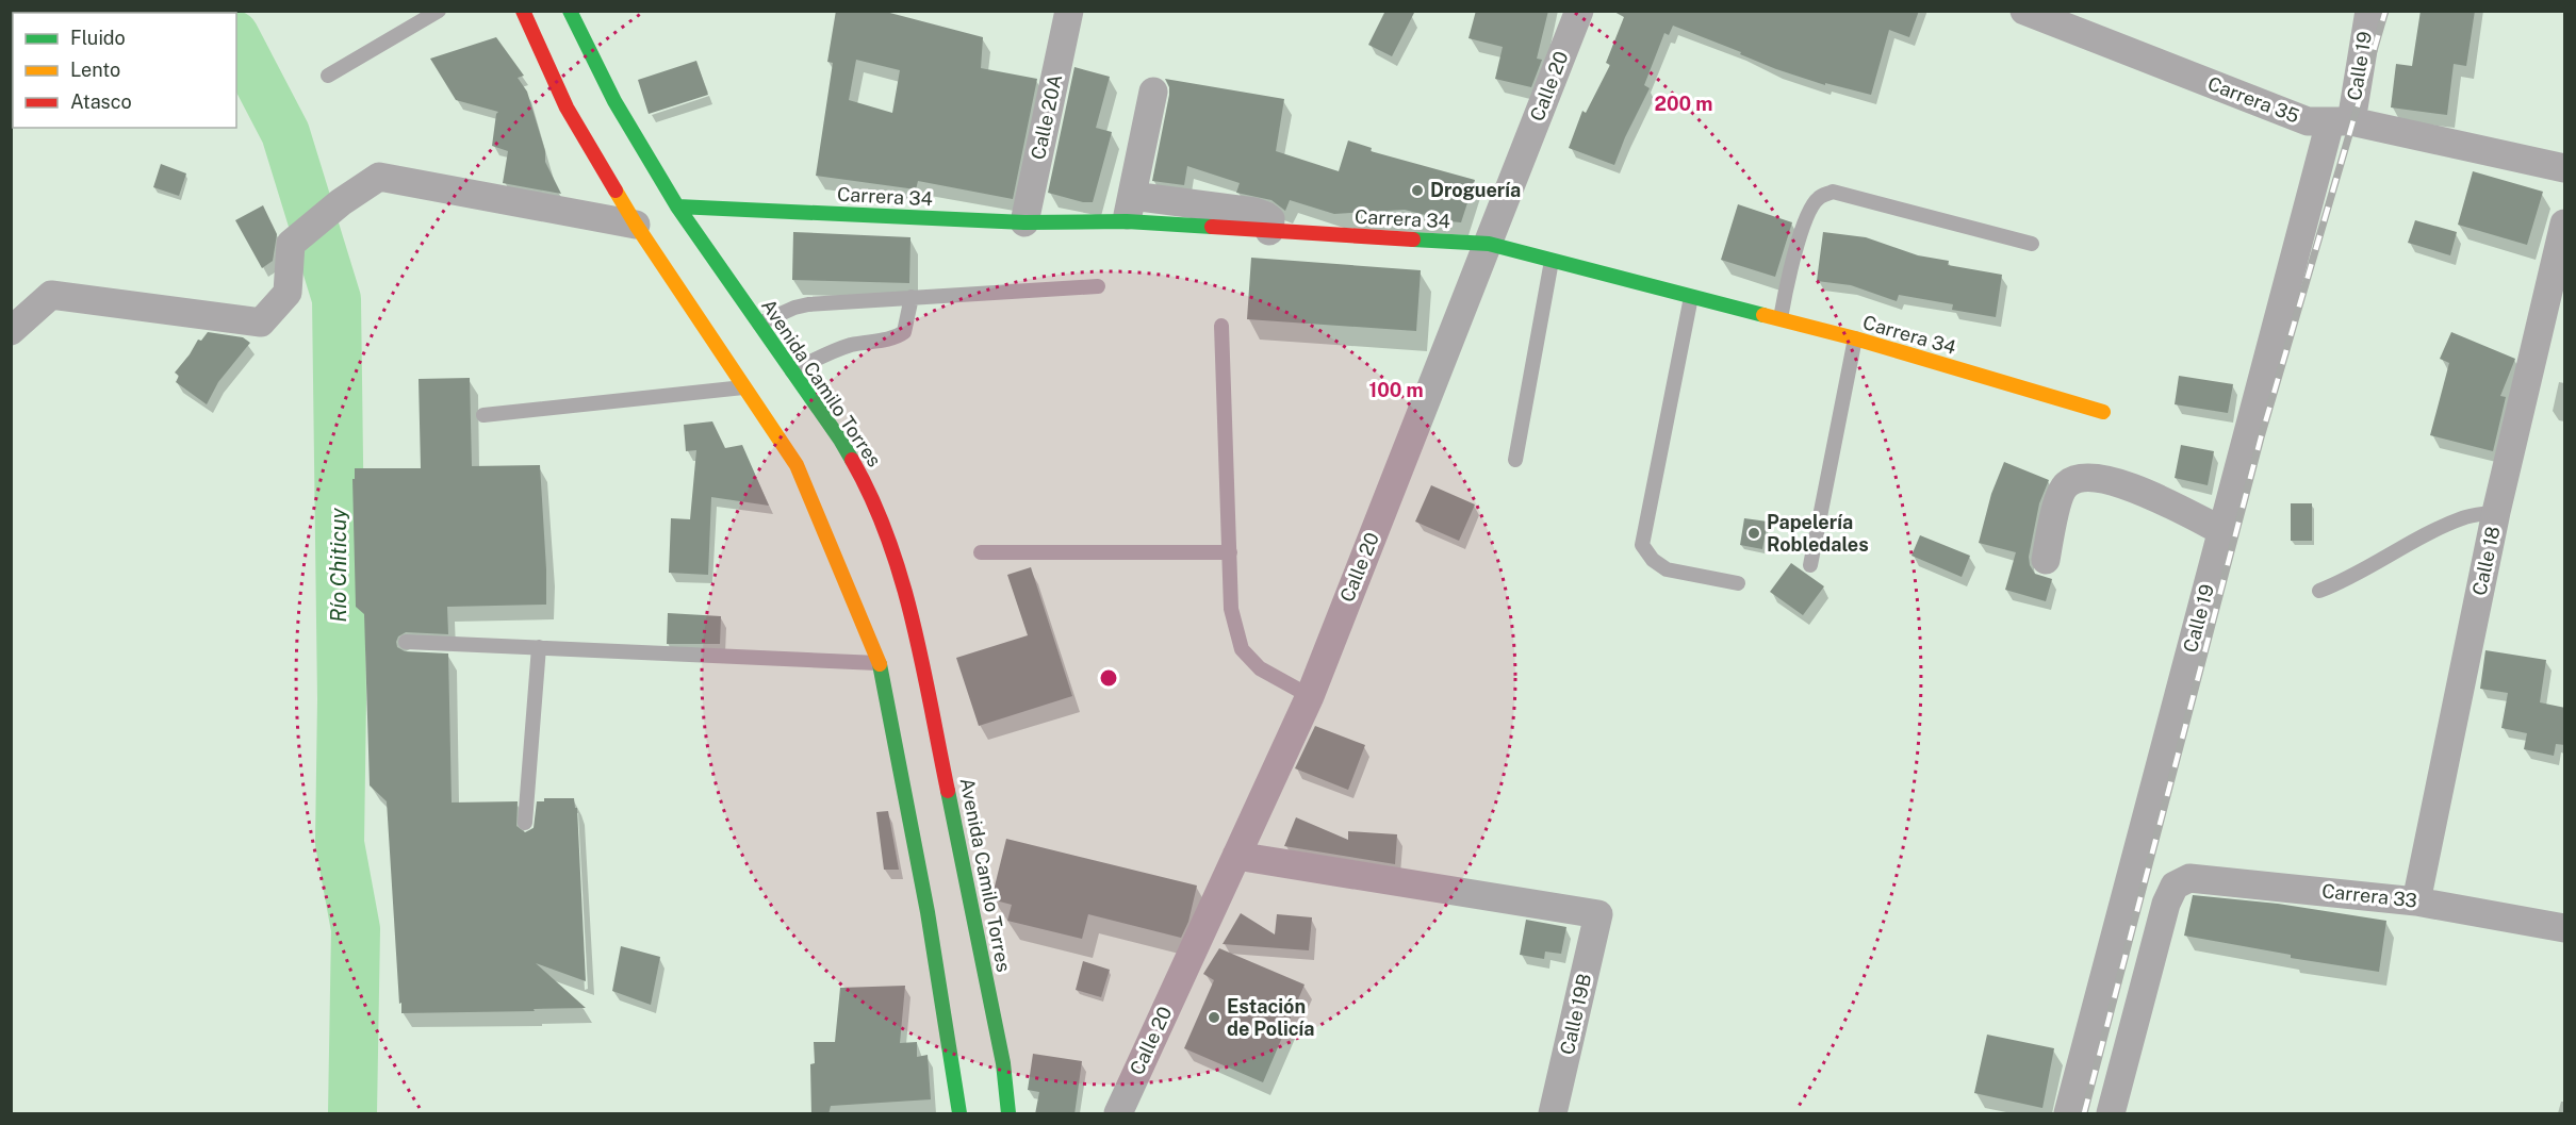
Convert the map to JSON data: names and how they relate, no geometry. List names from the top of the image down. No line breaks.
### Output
{"streets":{"main road":["Carrera 34","Avenida Camilo Torres"],"street":["Calle 19","Calle 20","Carrera 35","Calle 20A","Calle 18","Carrera 33","Calle 19B"]},"crossings":[["Calle 19","Carrera 35"],["Calle 20","Carrera 34"],["Calle 20","Calle 19B"],["Calle 20A","Carrera 34"],["Carrera 34","Avenida Camilo Torres"],["Calle 18","Carrera 33"]],"water":["Río Chiticuy"],"places":["Droguería","Papelería Robledales","Estación de Policía"],"legend":["Fluido","Lento","Atasco"],"rings":["200 m","100 m"]}
